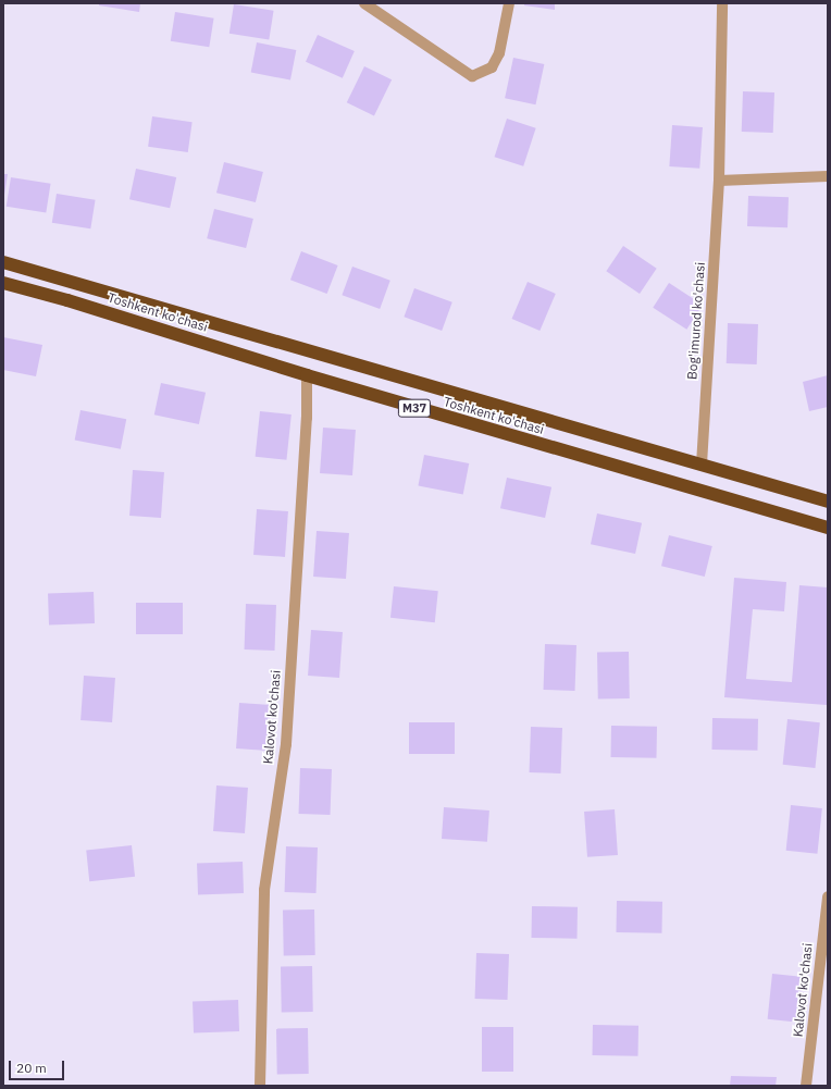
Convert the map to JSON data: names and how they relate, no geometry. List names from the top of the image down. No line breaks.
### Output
{"streets":{"highway":["Toshkent ko'chasi","M37"],"street":["Bog'imurod ko'chasi","Kalovot ko'chasi"]},"crossings":[["Toshkent ko'chasi","Bog'imurod ko'chasi"],["Toshkent ko'chasi","Kalovot ko'chasi"]],"scale_bar":"20 m"}
